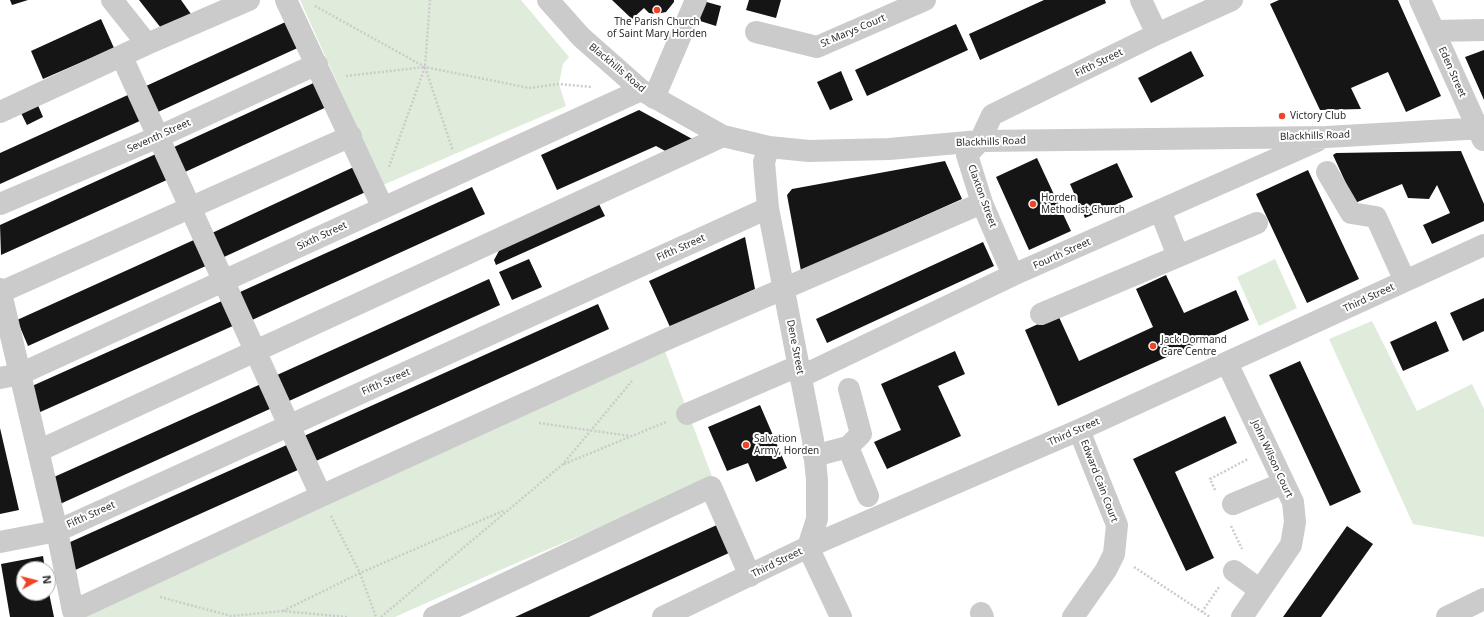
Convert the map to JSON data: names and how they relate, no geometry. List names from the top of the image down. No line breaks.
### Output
{"streets":{"street":["St Marys Court","Fifth Street","Blackhills Road","Eden Street","Seventh Street","Claxton Street","Sixth Street","Fourth Street","Third Street","Dene Street","John Wilson Court","Edward Cain Court"]},"crossings":[["Fifth Street","Blackhills Road"],["Fifth Street","Claxton Street"],["Fifth Street","Dene Street"],["Blackhills Road","Eden Street"],["Blackhills Road","Claxton Street"],["Blackhills Road","Sixth Street"],["Blackhills Road","Fourth Street"],["Blackhills Road","Dene Street"],["Claxton Street","Fourth Street"],["Fourth Street","Dene Street"],["Third Street","Dene Street"],["Third Street","John Wilson Court"],["Third Street","Edward Cain Court"]],"places":["The Parish Church of Saint Mary Horden","Victory Club","Horden Methodist Church","Jack Dormand Care Centre","Salvation Army, Horden"],"north":"right"}
